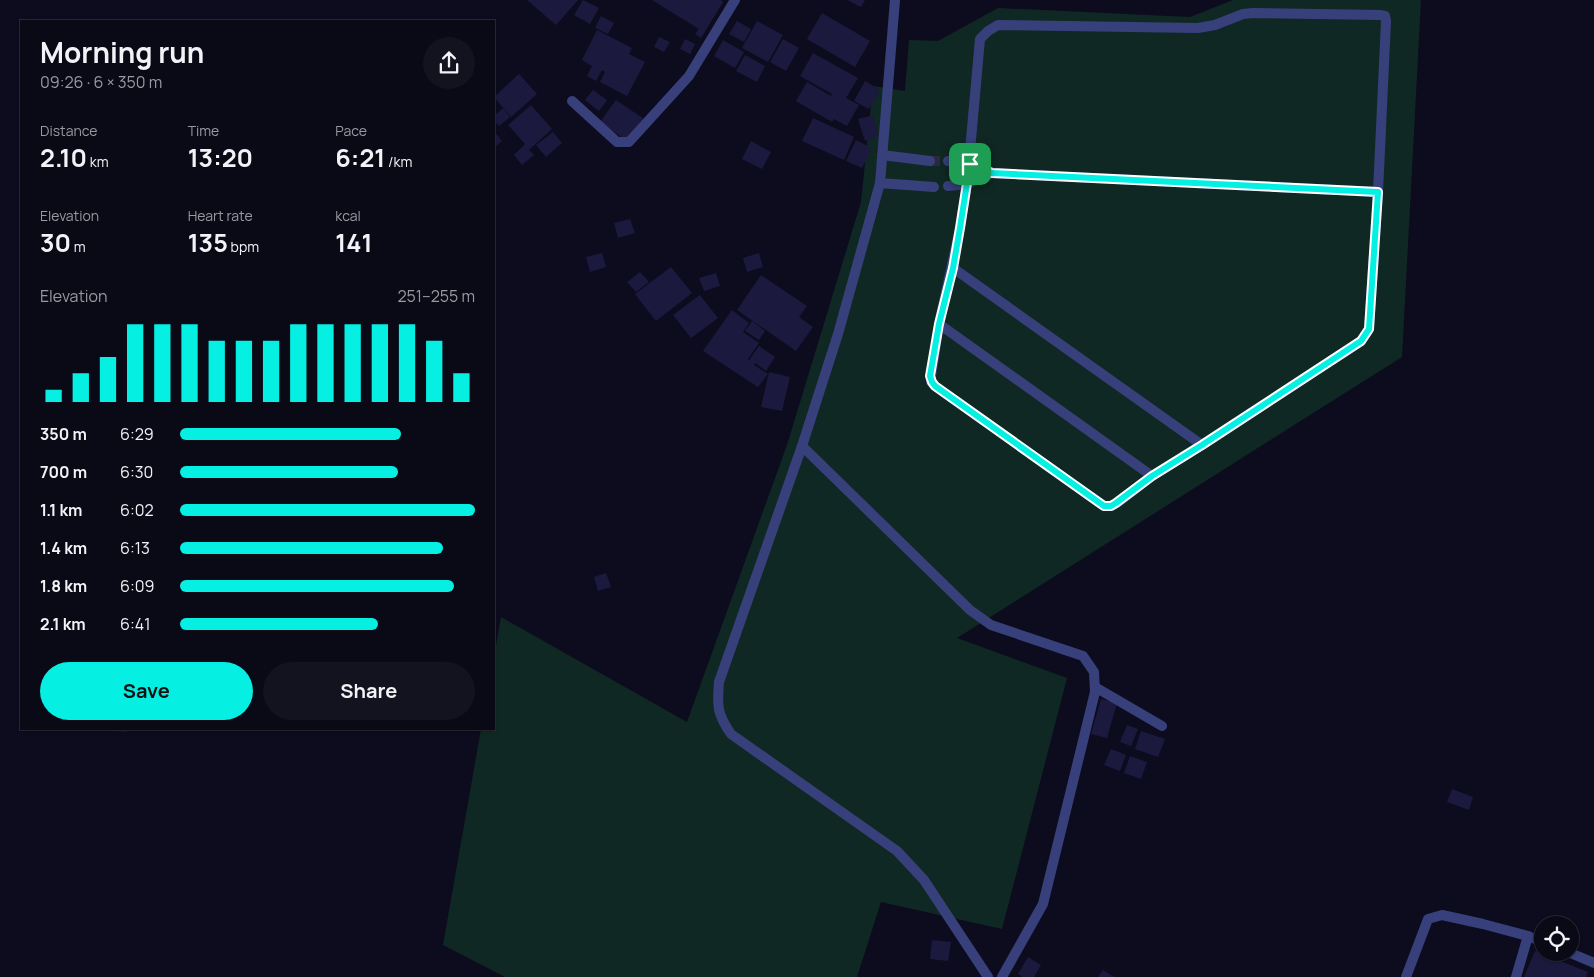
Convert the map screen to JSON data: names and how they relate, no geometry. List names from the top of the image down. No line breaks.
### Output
{"page":{"heading":["Morning run","09:26 · 6 × 350 m"],"stats":[["Distance","2.10 km"],["Time","13:20"],["Pace","6:21 /km"],["Elevation","30 m"],["Heart rate","135 bpm"],["kcal","141"]],"chart":["Elevation","251–255 m"],"list":[{"name":"350 m","note":"6:29"},{"name":"700 m","note":"6:30"},{"name":"1.1 km","note":"6:02"},{"name":"1.4 km","note":"6:13"},{"name":"1.8 km","note":"6:09"},{"name":"2.1 km","note":"6:41"}],"buttons":["Save","Share"]}}
